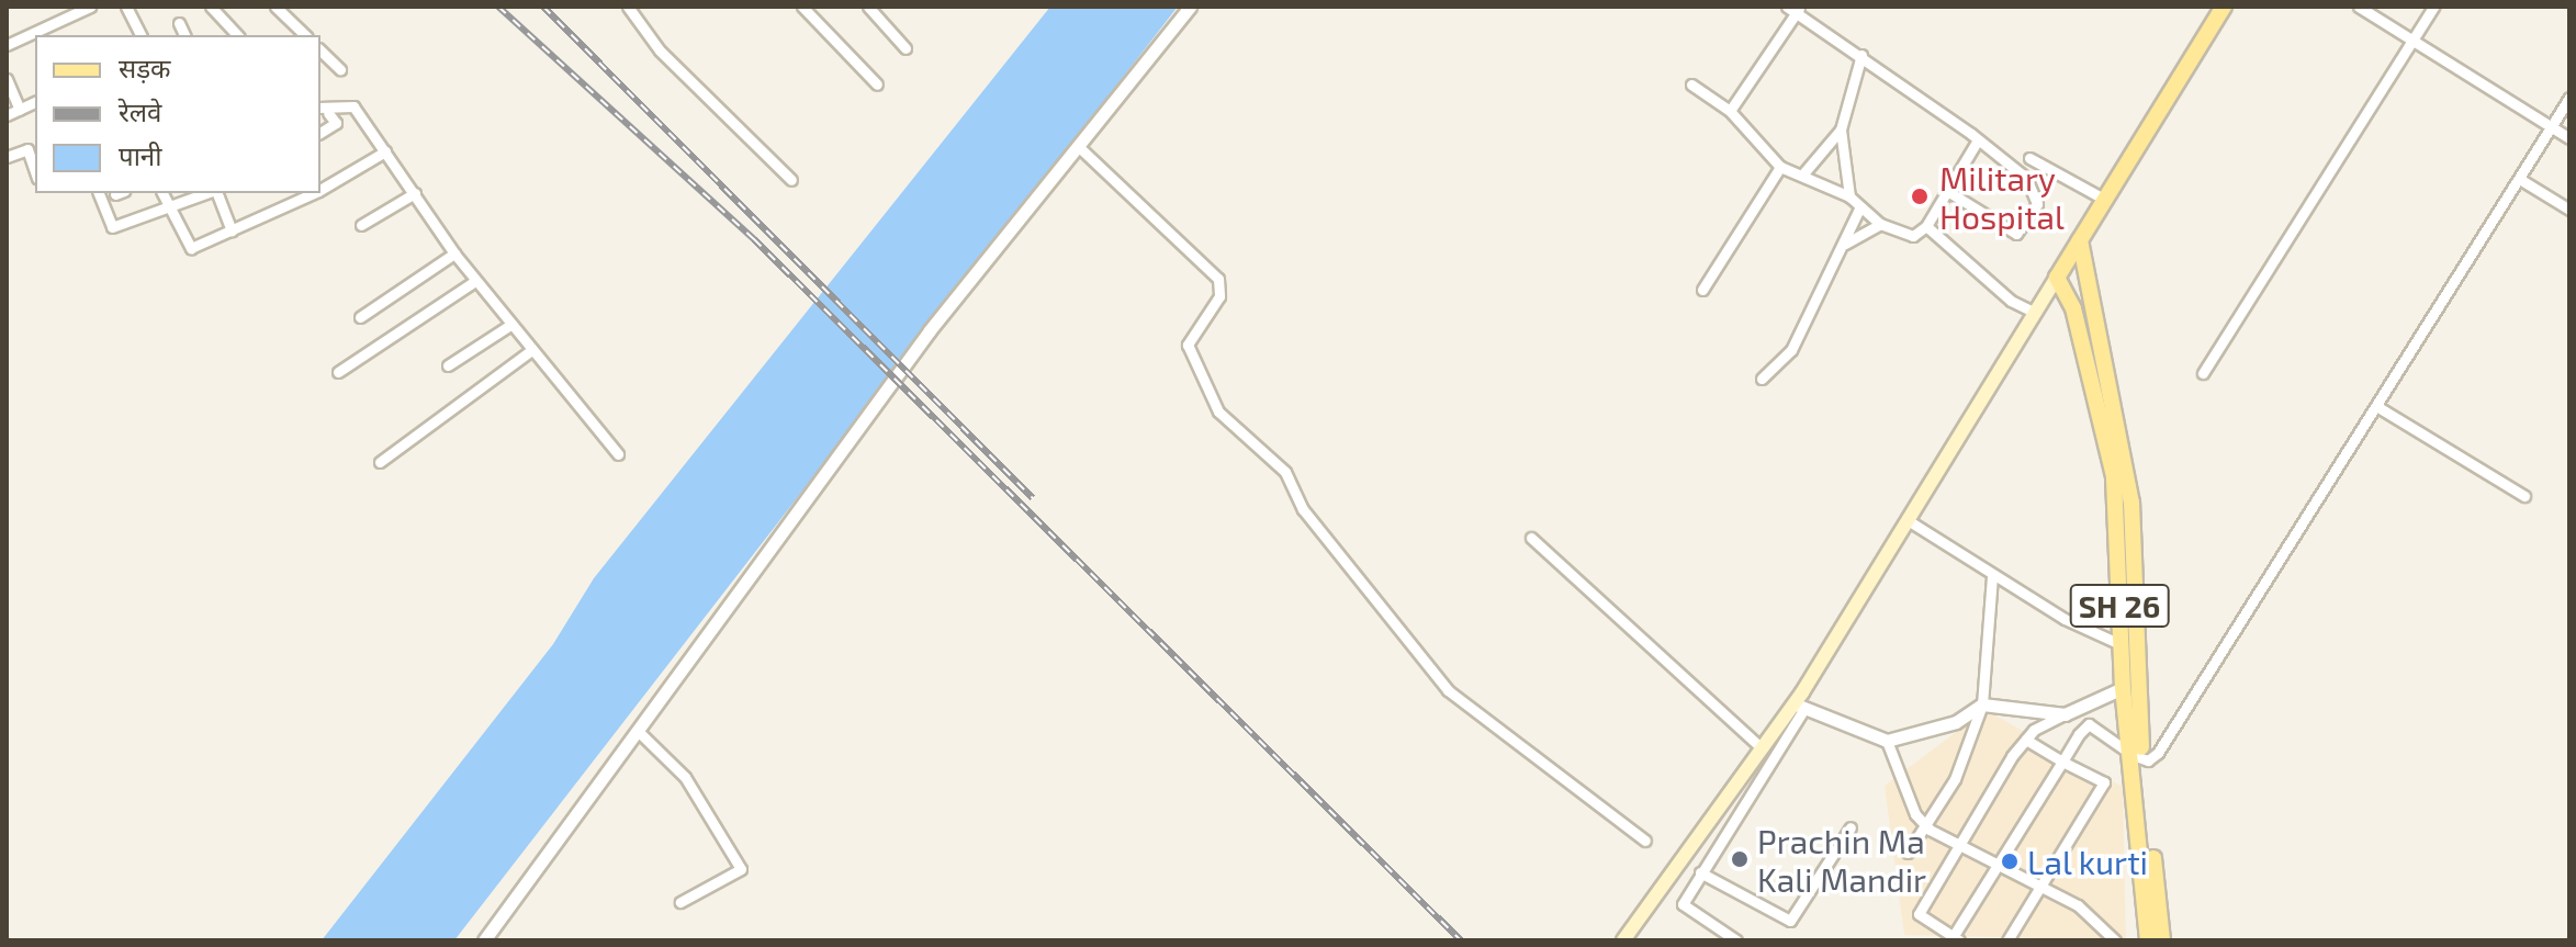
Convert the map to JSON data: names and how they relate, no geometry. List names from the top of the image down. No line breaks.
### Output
{"streets":{"main road":["SH 26"]},"places":["Military Hospital","Prachin Ma Kali Mandir","Lal kurti"],"legend":["सड़क","रेलवे","पानी"]}
